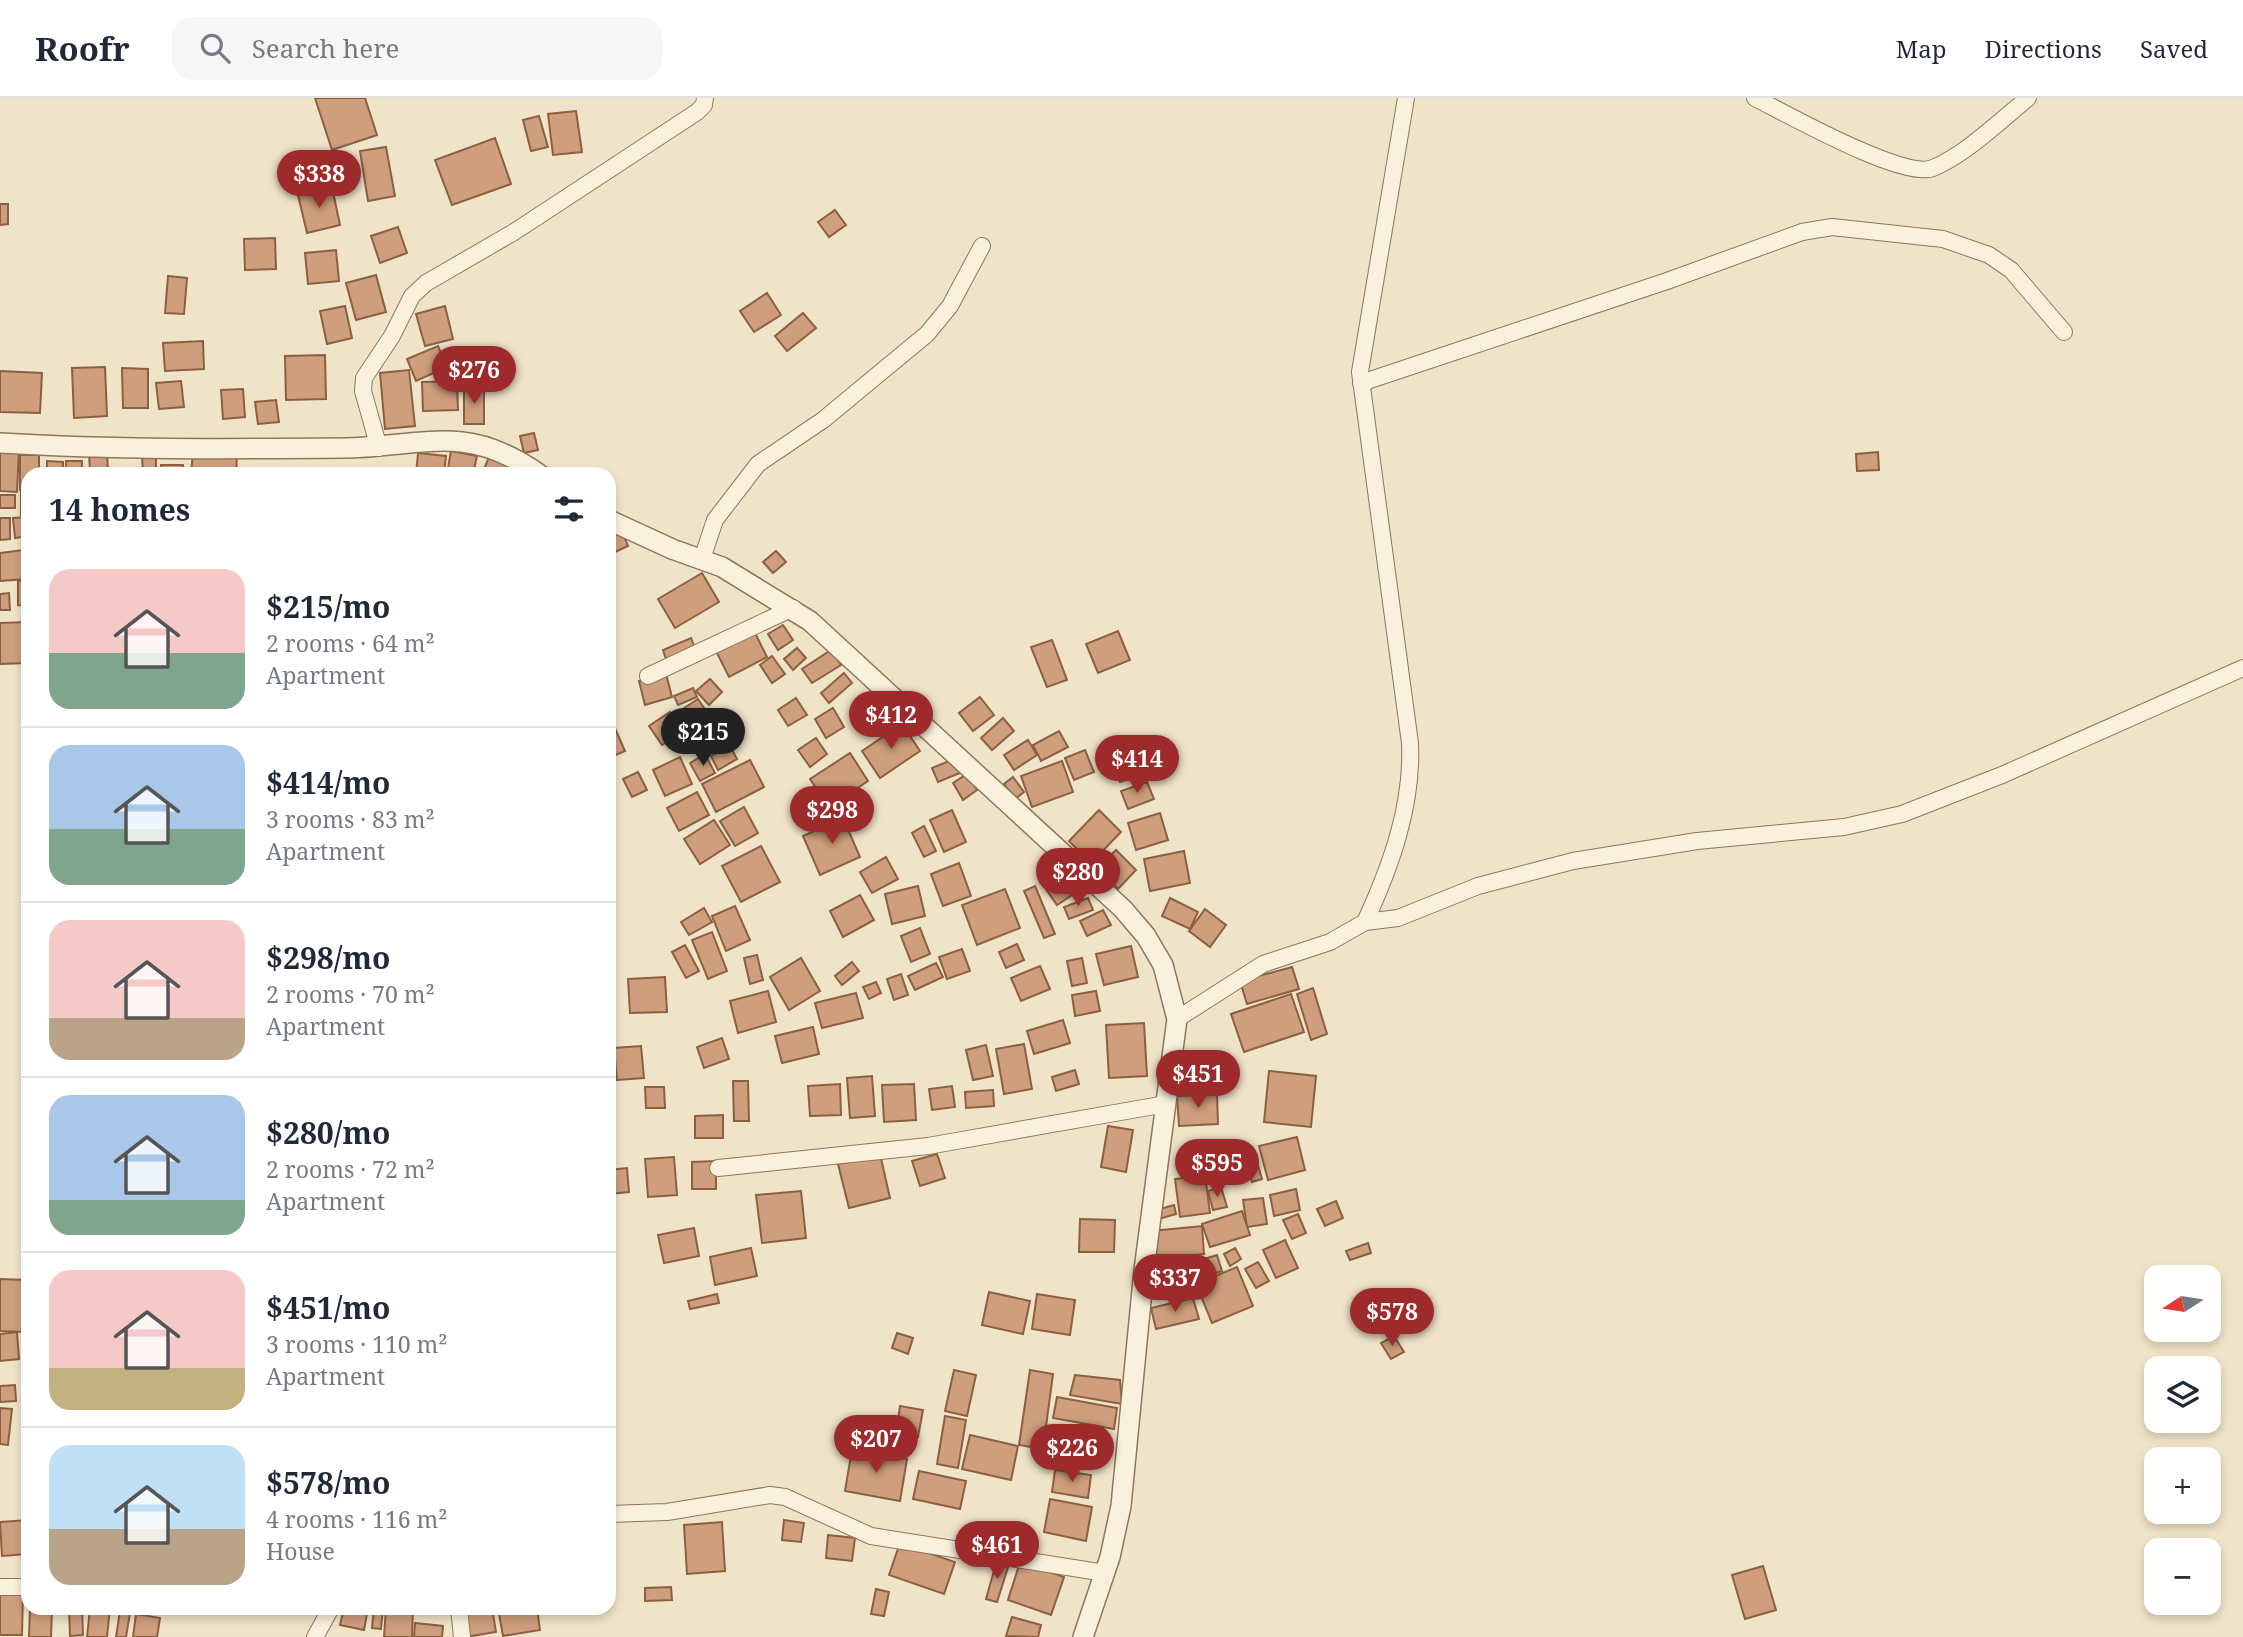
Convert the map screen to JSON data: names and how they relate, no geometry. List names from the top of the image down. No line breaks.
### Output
{"north":"left","page":{"header":"Roofr","search":"Search here","nav":["Map","Directions","Saved"],"price":["$338","$276","$412","$215","$414","$298","$280","$451","$595","$337","$578","$207","$226","$461"],"heading":"14 homes","list":[{"name":"$215/mo","note":"2 rooms · 64 m² · Apartment"},{"name":"$414/mo","note":"3 rooms · 83 m² · Apartment"},{"name":"$298/mo","note":"2 rooms · 70 m² · Apartment"},{"name":"$280/mo","note":"2 rooms · 72 m² · Apartment"},{"name":"$451/mo","note":"3 rooms · 110 m² · Apartment"},{"name":"$578/mo","note":"4 rooms · 116 m² · House"}],"map_buttons":["+","−"]}}
